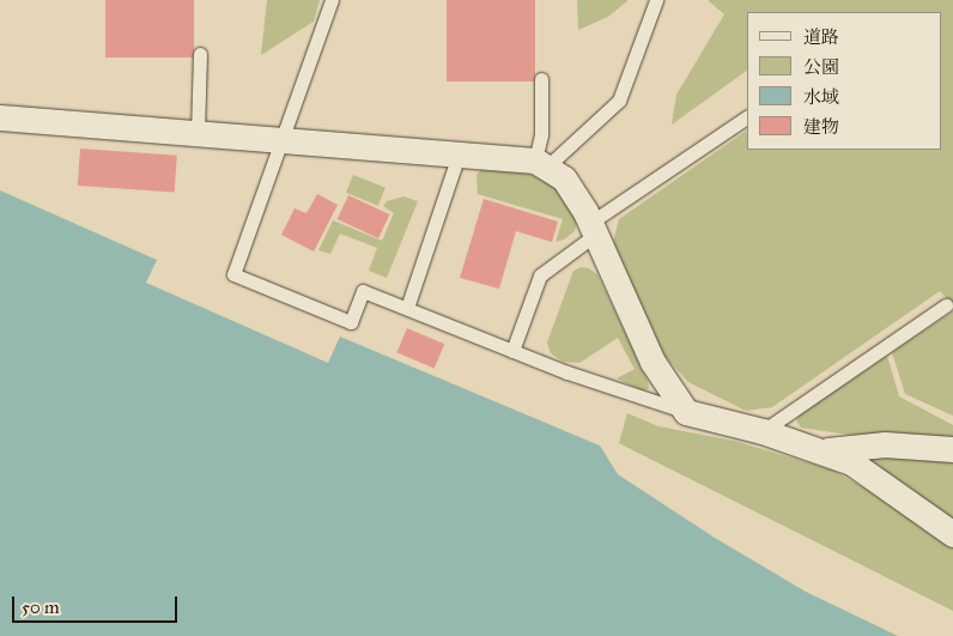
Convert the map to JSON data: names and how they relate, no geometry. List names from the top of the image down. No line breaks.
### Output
{"legend":["道路","公園","水域","建物"],"scale_bar":"50 m"}
